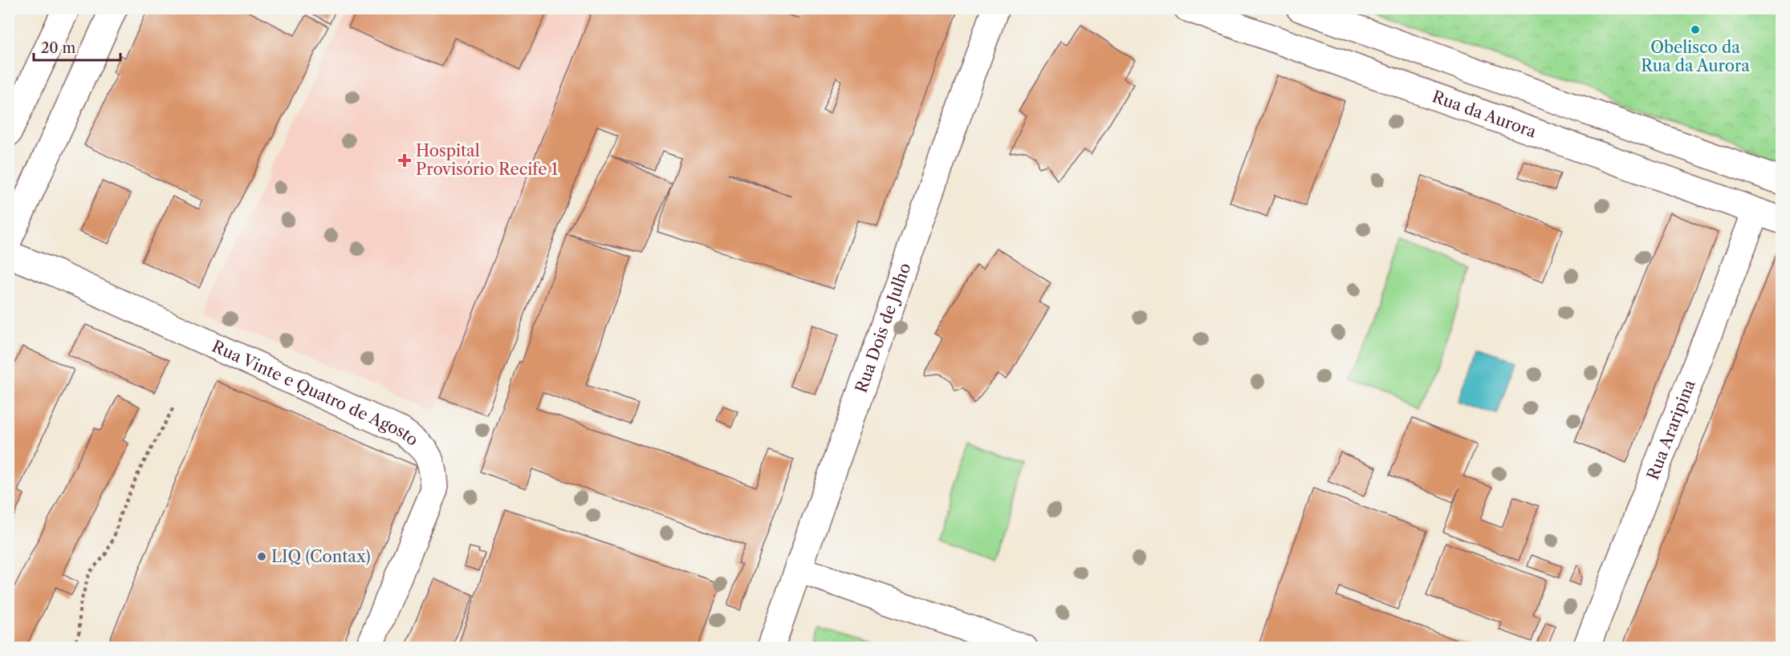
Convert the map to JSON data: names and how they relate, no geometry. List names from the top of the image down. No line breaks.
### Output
{"streets":{"street":["Rua da Aurora","Rua Dois de Julho","Rua Vinte e Quatro de Agosto","Rua Araripina"]},"crossings":[["Rua da Aurora","Rua Araripina"]],"places":{"other":["Obelisco da Rua da Aurora","LIQ (Contax)"],"health":["Hospital Provisório Recife 1"]},"scale_bar":"20 m"}
